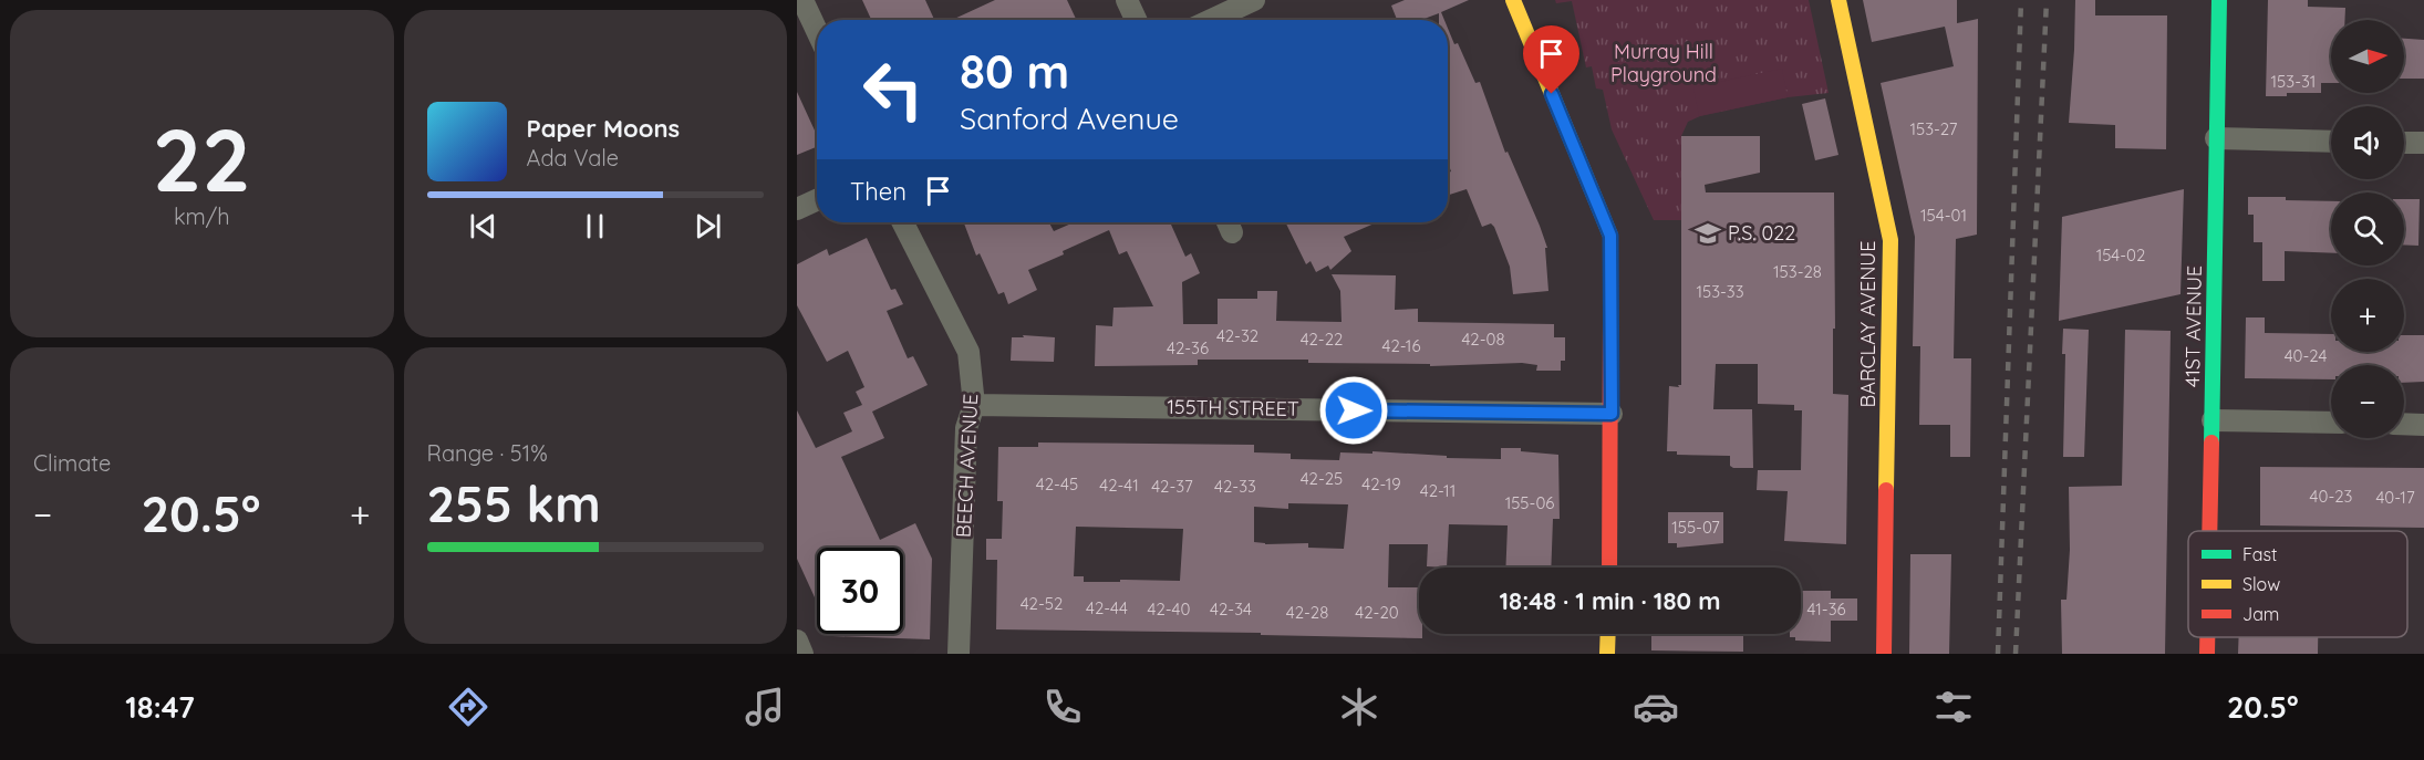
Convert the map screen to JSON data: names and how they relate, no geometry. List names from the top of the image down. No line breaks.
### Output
{"streets":{"street":["BARCLAY AVENUE","41ST AVENUE","155TH STREET","BEECH AVENUE"]},"crossings":[["155TH STREET","BEECH AVENUE"]],"parks":["Murray Hill Playground"],"places":{"school or university":["P.S. 022"]},"house_numbers":["153-31","153-27","154-01","154-02","153-28","153-33","42-32","42-22","42-08","42-16","42-36","40-24","42-25","42-45","42-19","42-41","42-37","42-33","42-11","40-23","40-17","155-06","155-07","42-52","42-44","42-40","42-34","41-36","42-28","42-20"],"legend":["Fast","Slow","Jam"],"north":"right","page":{"tile":[["22","km/h"],"Climate",["Range · 51%","255 km"]],"map_buttons":["+","−"],"turn":["80 m","Sanford Avenue"],"song":["Paper Moons","Ada Vale"],"then":"Then","heat":["−","20.5°","+"],"limit":"30","trip":"18:48 · 1 min · 180 m","tabs":["18:47","20.5°"]}}
